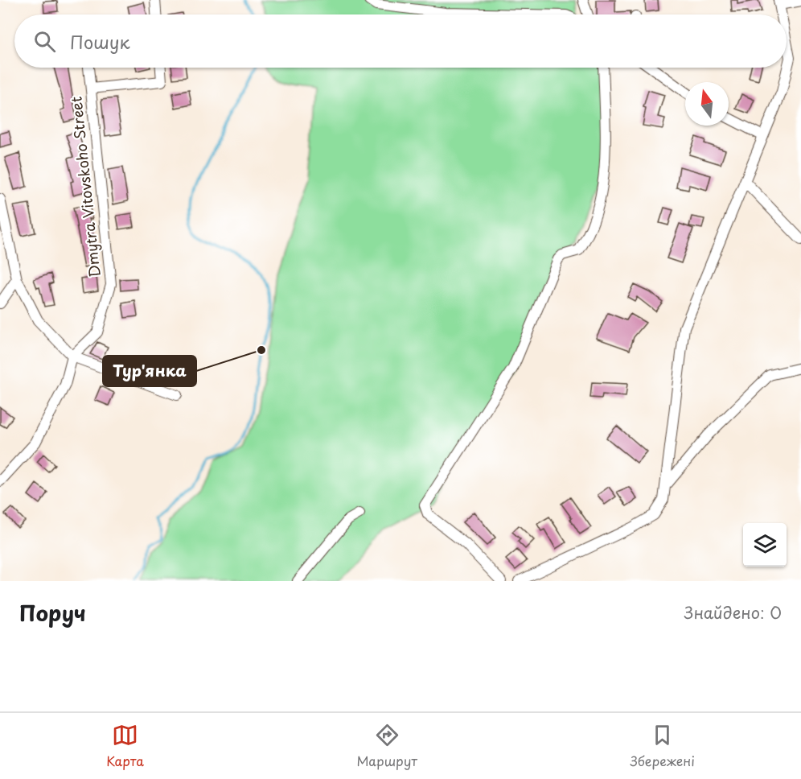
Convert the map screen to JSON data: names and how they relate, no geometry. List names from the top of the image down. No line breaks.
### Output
{"streets":{"street":["Dmytra Vitovskoho Street"]},"places":["Тур'янка"],"north":"top","page":{"search":"Пошук","heading":["Поруч","Знайдено: 0"],"nav":["Карта","Маршрут","Збережені"]}}
